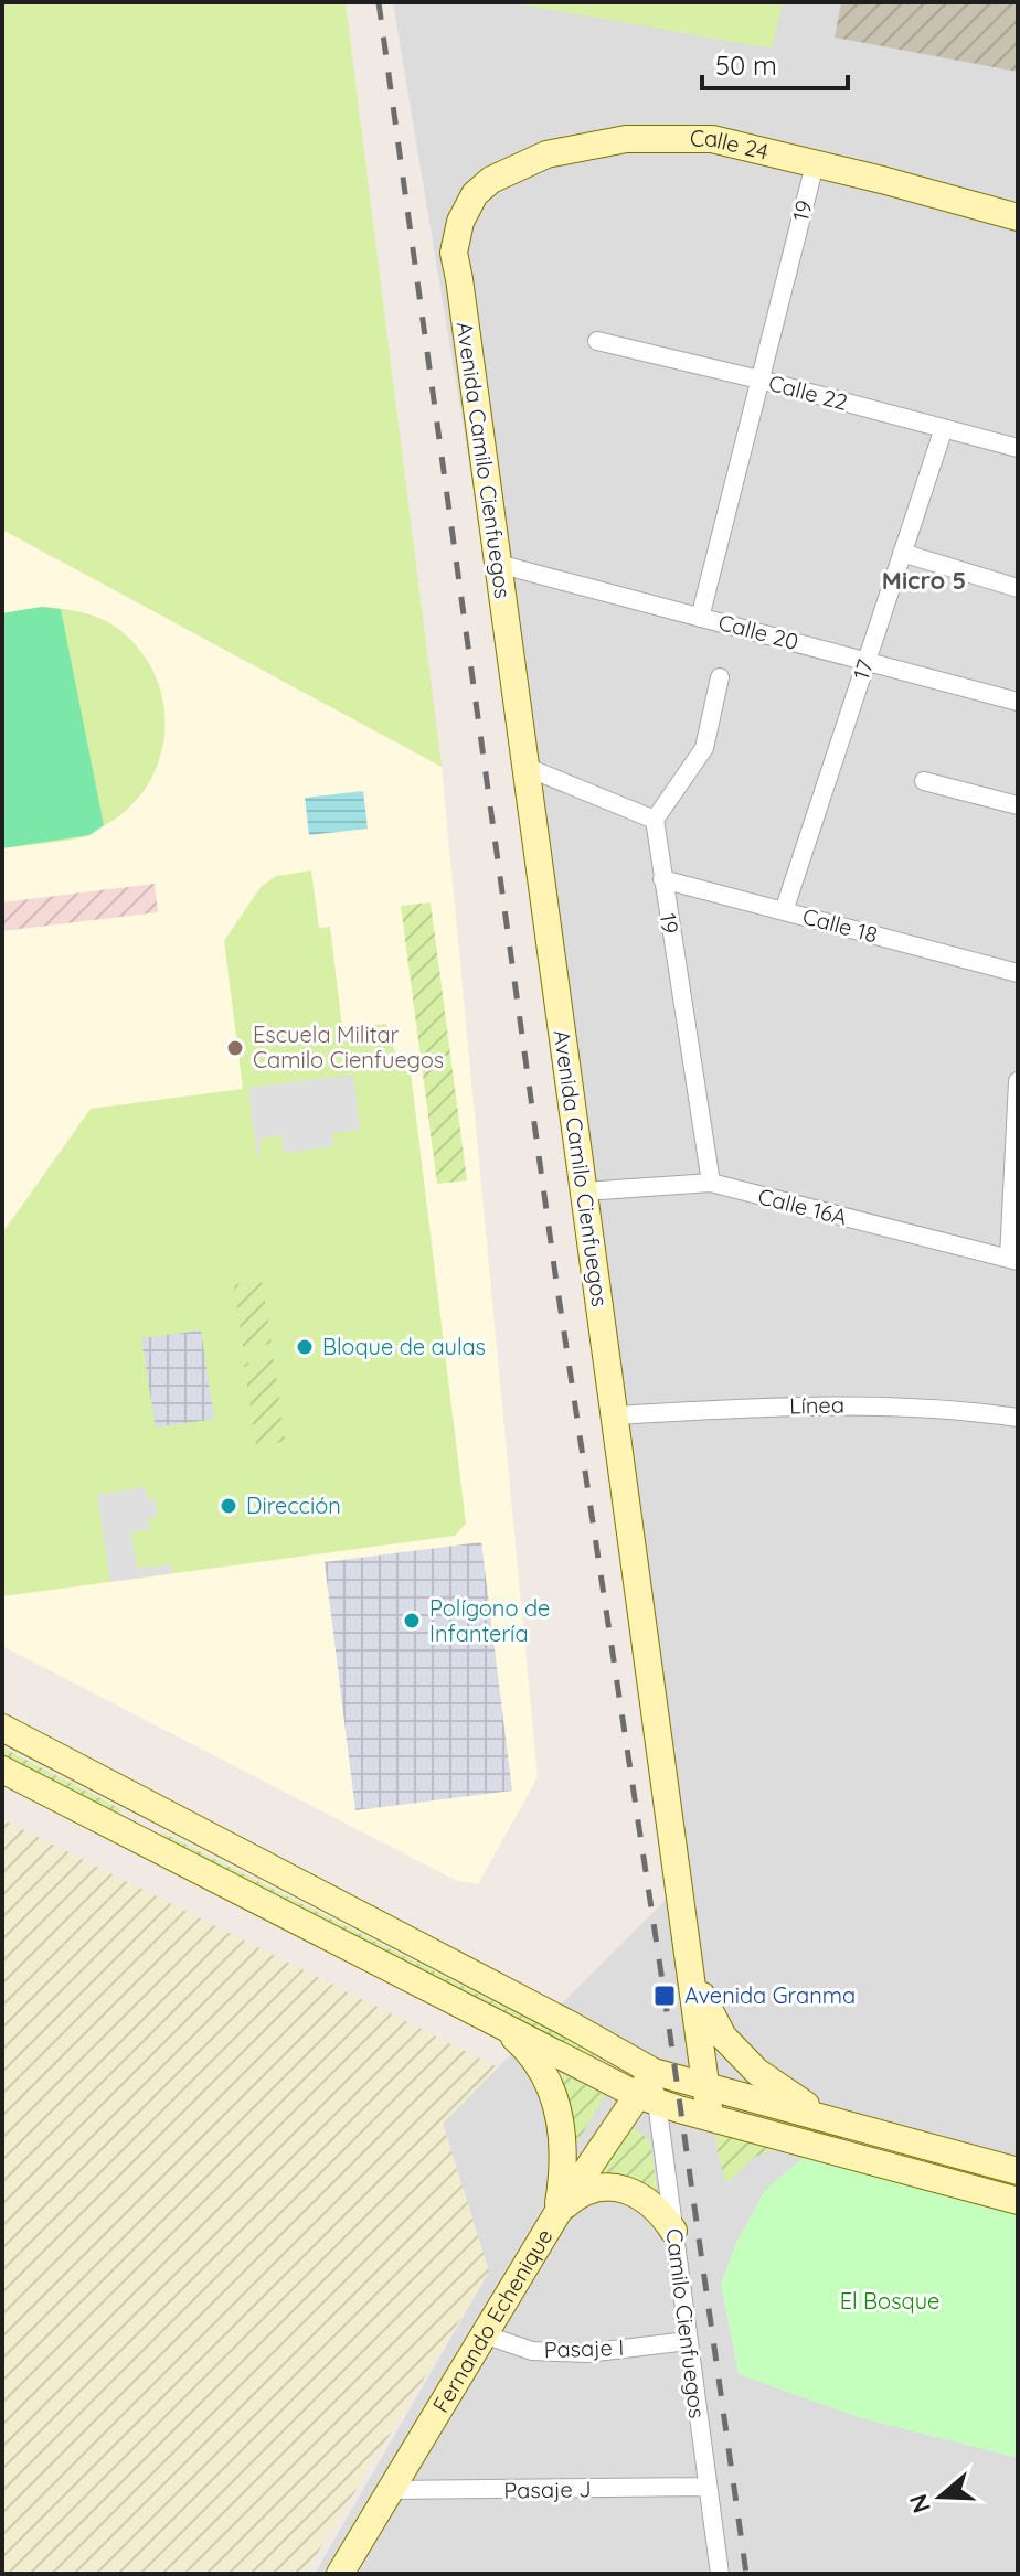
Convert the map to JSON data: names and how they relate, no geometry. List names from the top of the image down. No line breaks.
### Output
{"streets":{"street":["Calle 24","19","Calle 22","Avenida Camilo Cienfuegos","Calle 20","17","Calle 18","Calle 16A","Línea","Fernando Echenique","Camilo Cienfuegos","Pasaje I","Pasaje J"]},"crossings":[["Calle 24","19"],["Calle 24","Avenida Camilo Cienfuegos"],["19","Calle 22"],["19","Calle 20"],["19","Calle 18"],["19","Calle 16A"],["Calle 22","17"],["Avenida Camilo Cienfuegos","Calle 20"],["Avenida Camilo Cienfuegos","Calle 16A"],["Avenida Camilo Cienfuegos","Línea"],["Calle 20","17"],["17","Calle 18"],["Fernando Echenique","Camilo Cienfuegos"],["Fernando Echenique","Pasaje I"],["Fernando Echenique","Pasaje J"],["Camilo Cienfuegos","Pasaje I"],["Camilo Cienfuegos","Pasaje J"]],"districts":["Micro 5"],"parks":["El Bosque"],"places":{"other":["Escuela Militar Camilo Cienfuegos","Bloque de aulas","Dirección","Polígono de Infantería"],"transit":["Avenida Granma"]},"scale_bar":"50 m","north":"left"}
